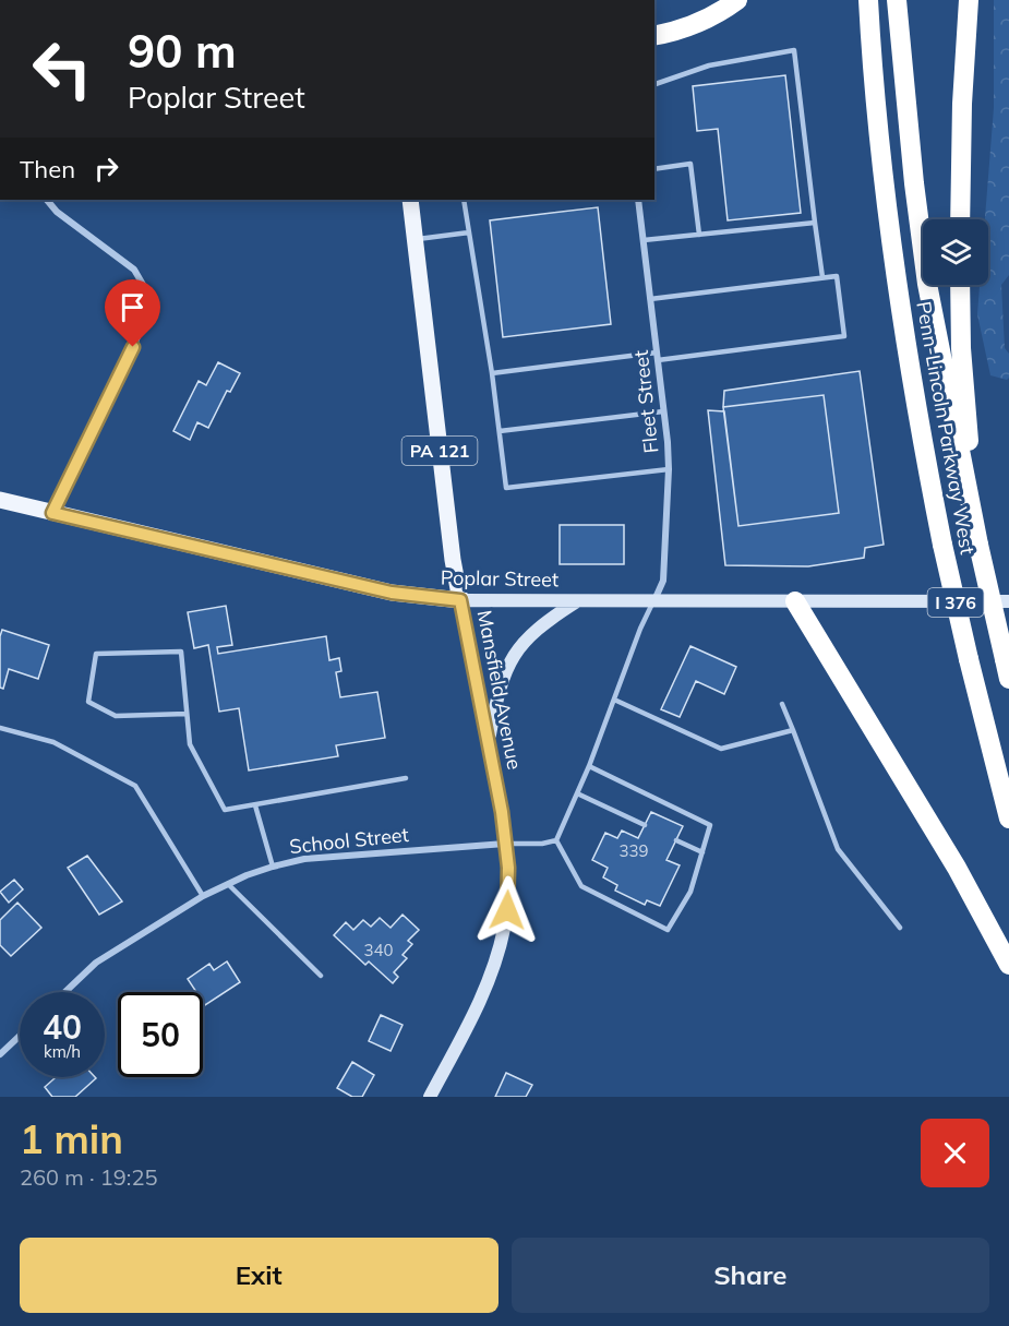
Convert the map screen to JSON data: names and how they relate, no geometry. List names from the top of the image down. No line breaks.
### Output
{"streets":{"highway":["Penn-Lincoln Parkway West","I 376"],"main road":["PA 121","Poplar Street","Mansfield Avenue"],"street":["Fleet Street","School Street"]},"crossings":[["Fleet Street","Poplar Street"],["Poplar Street","Mansfield Avenue"],["Mansfield Avenue","School Street"]],"house_numbers":["339","340"],"page":{"turn":["90 m","Poplar Street"],"then":"Then","speed":"40 km/h","limit":"50","heading":["1 min","260 m · 19:25"],"buttons":["Exit","Share"]}}
